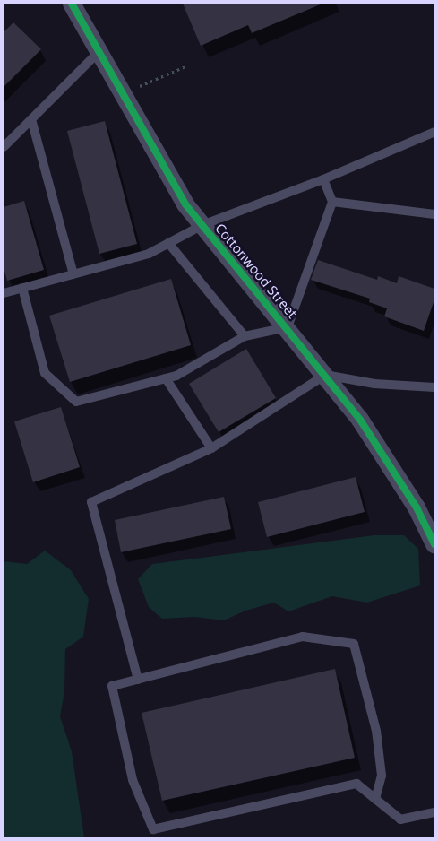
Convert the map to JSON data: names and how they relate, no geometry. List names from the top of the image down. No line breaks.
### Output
{"streets":{"street":["Cottonwood Street"]}}
